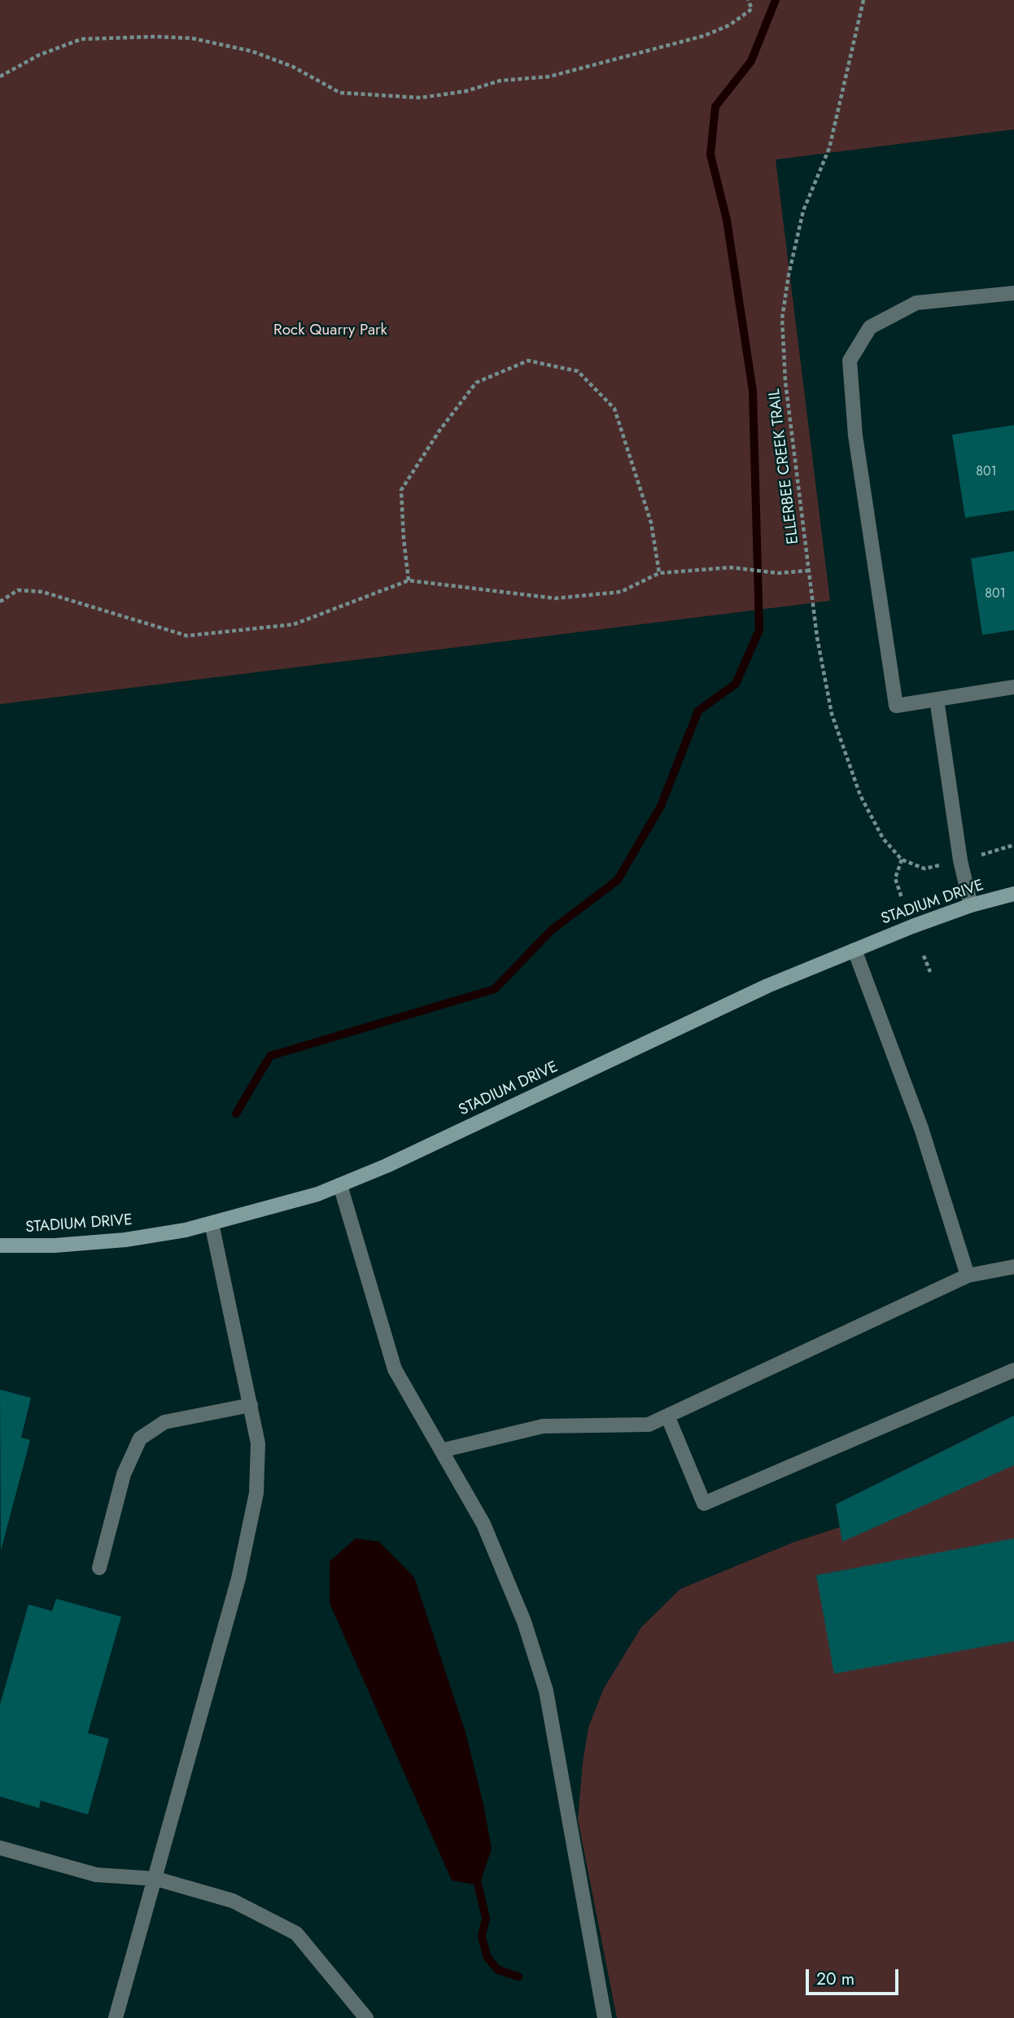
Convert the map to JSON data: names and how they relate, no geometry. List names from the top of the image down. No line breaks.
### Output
{"streets":{"street":["STADIUM DRIVE"],"path":["ELLERBEE CREEK TRAIL"]},"parks":["Rock Quarry Park"],"house_numbers":["801","801"],"scale_bar":"20 m"}
